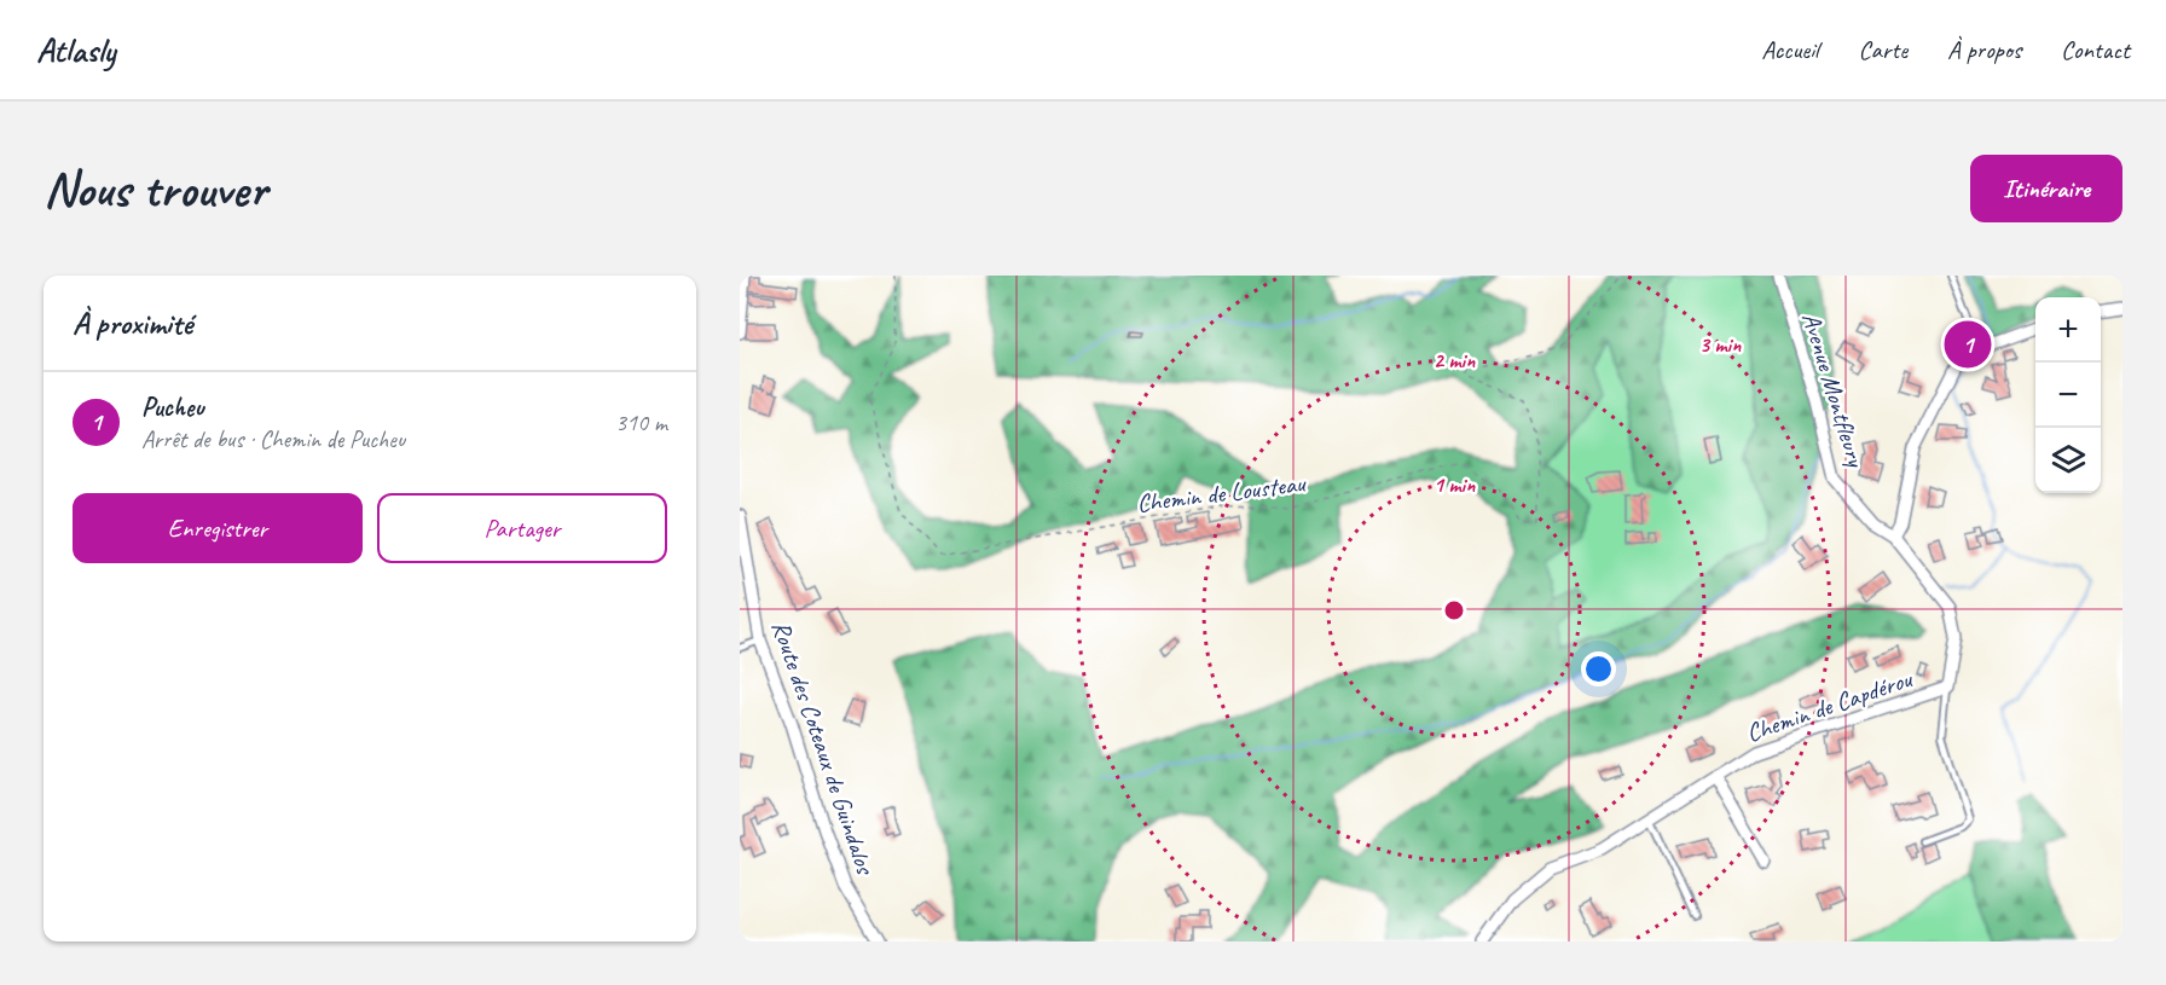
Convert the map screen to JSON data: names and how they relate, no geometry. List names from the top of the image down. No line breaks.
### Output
{"streets":{"street":["Avenue Montfleury","Chemin de Capdérou","Route des Coteaux de Guindalos"],"path":["Chemin de Lousteau"]},"crossings":[["Avenue Montfleury","Chemin de Capdérou"]],"page":{"header":"Atlasly","nav":["Accueil","Carte","À propos","Contact"],"buttons":["Itinéraire",["Enregistrer","Partager"]],"title":"Nous trouver","heading":"À proximité","map_buttons":["+","−"],"pins":"1","list":[{"mark":"1","name":"Pucheu","note":"Arrêt de bus · Chemin de Pucheu","value":"310 m"}]},"rings":["3 min","2 min","1 min"]}
